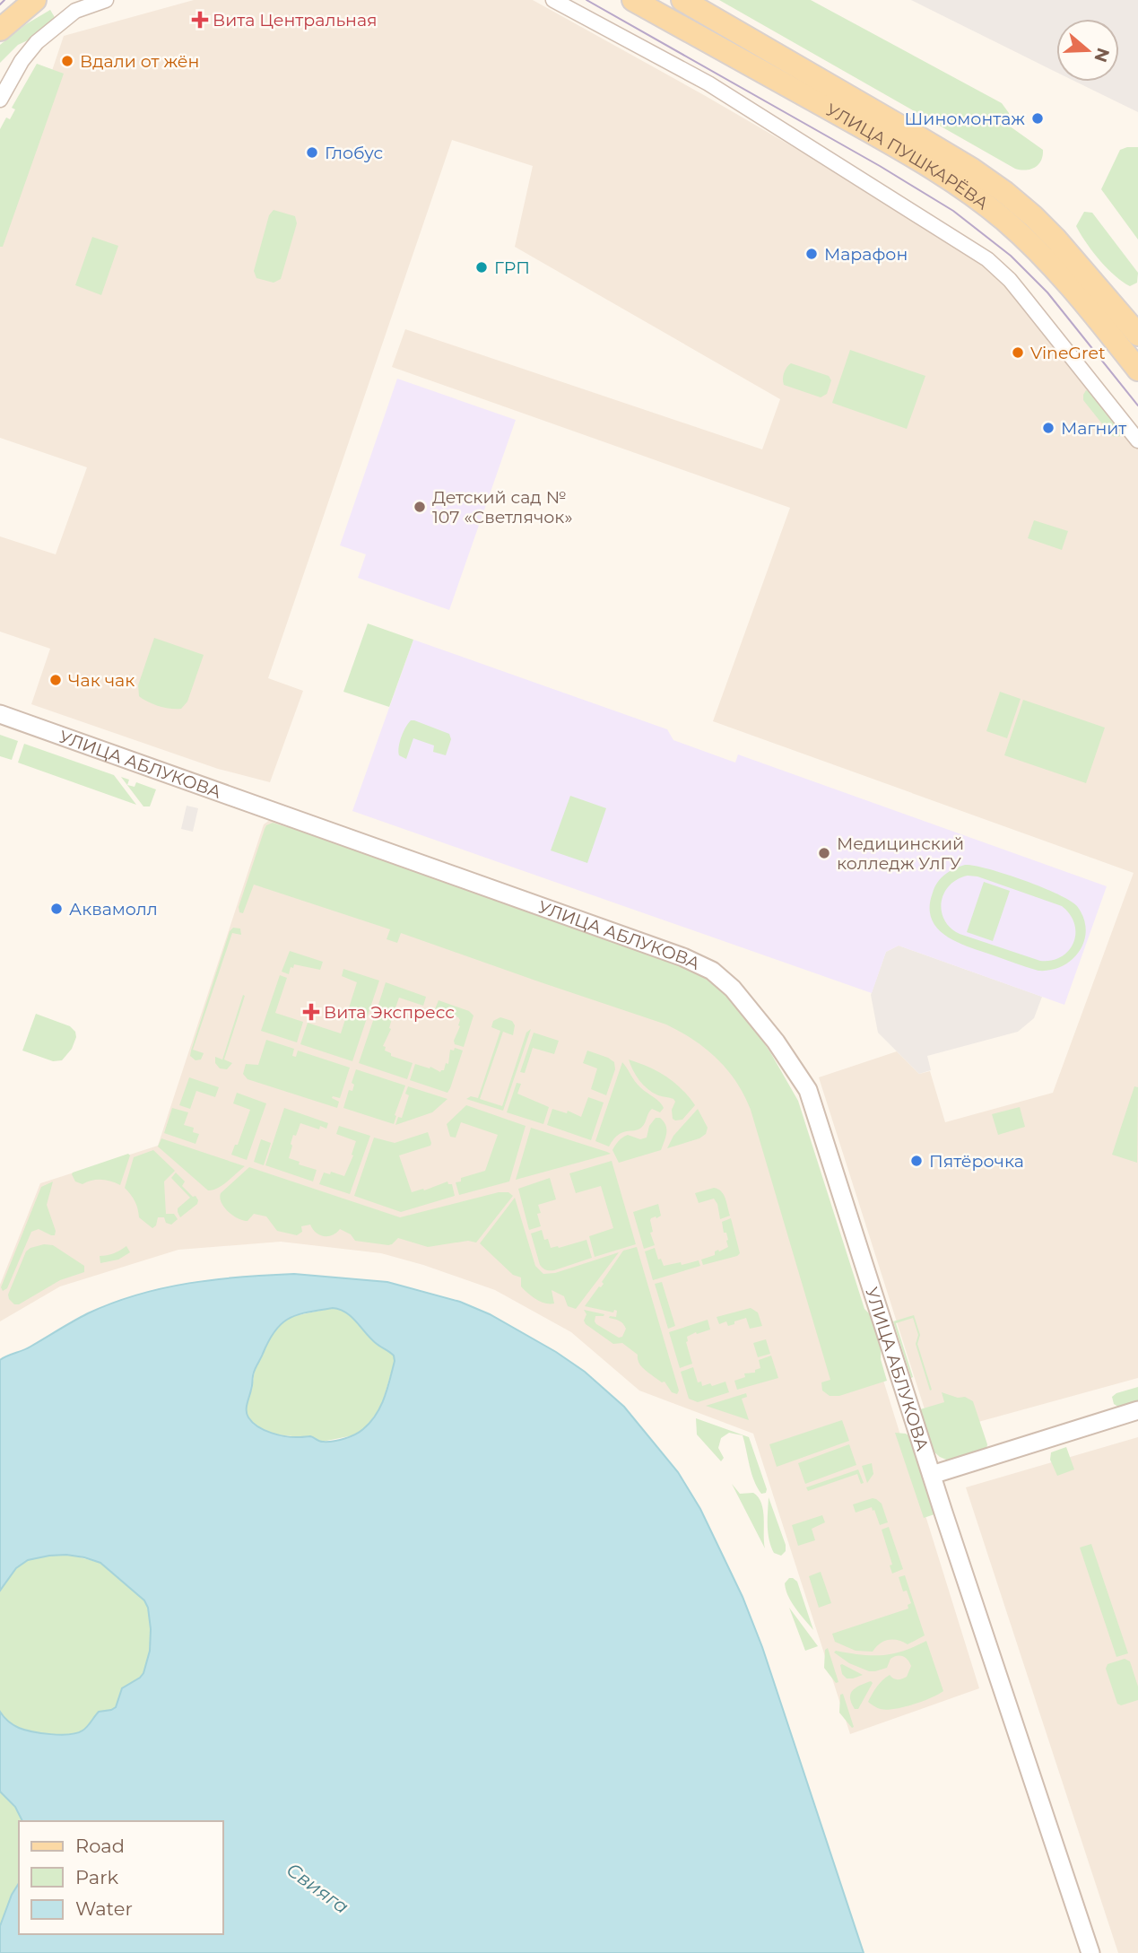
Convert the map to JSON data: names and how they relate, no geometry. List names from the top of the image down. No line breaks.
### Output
{"streets":{"main road":["УЛИЦА ПУШКАРЁВА"],"street":["УЛИЦА АБЛУКОВА"]},"water":["Свияга"],"places":{"health":["Вита Центральная","Вита Экспресс"],"other":["Вдали от жён","Шиномонтаж","Глобус","Марафон","ГРП","VineGret","Магнит","Детский сад № 107 «Светлячок»","Чак чак","Медицинский колледж УлГУ","Аквамолл","Пятёрочка"]},"legend":["Road","Park","Water"],"north":"right"}
